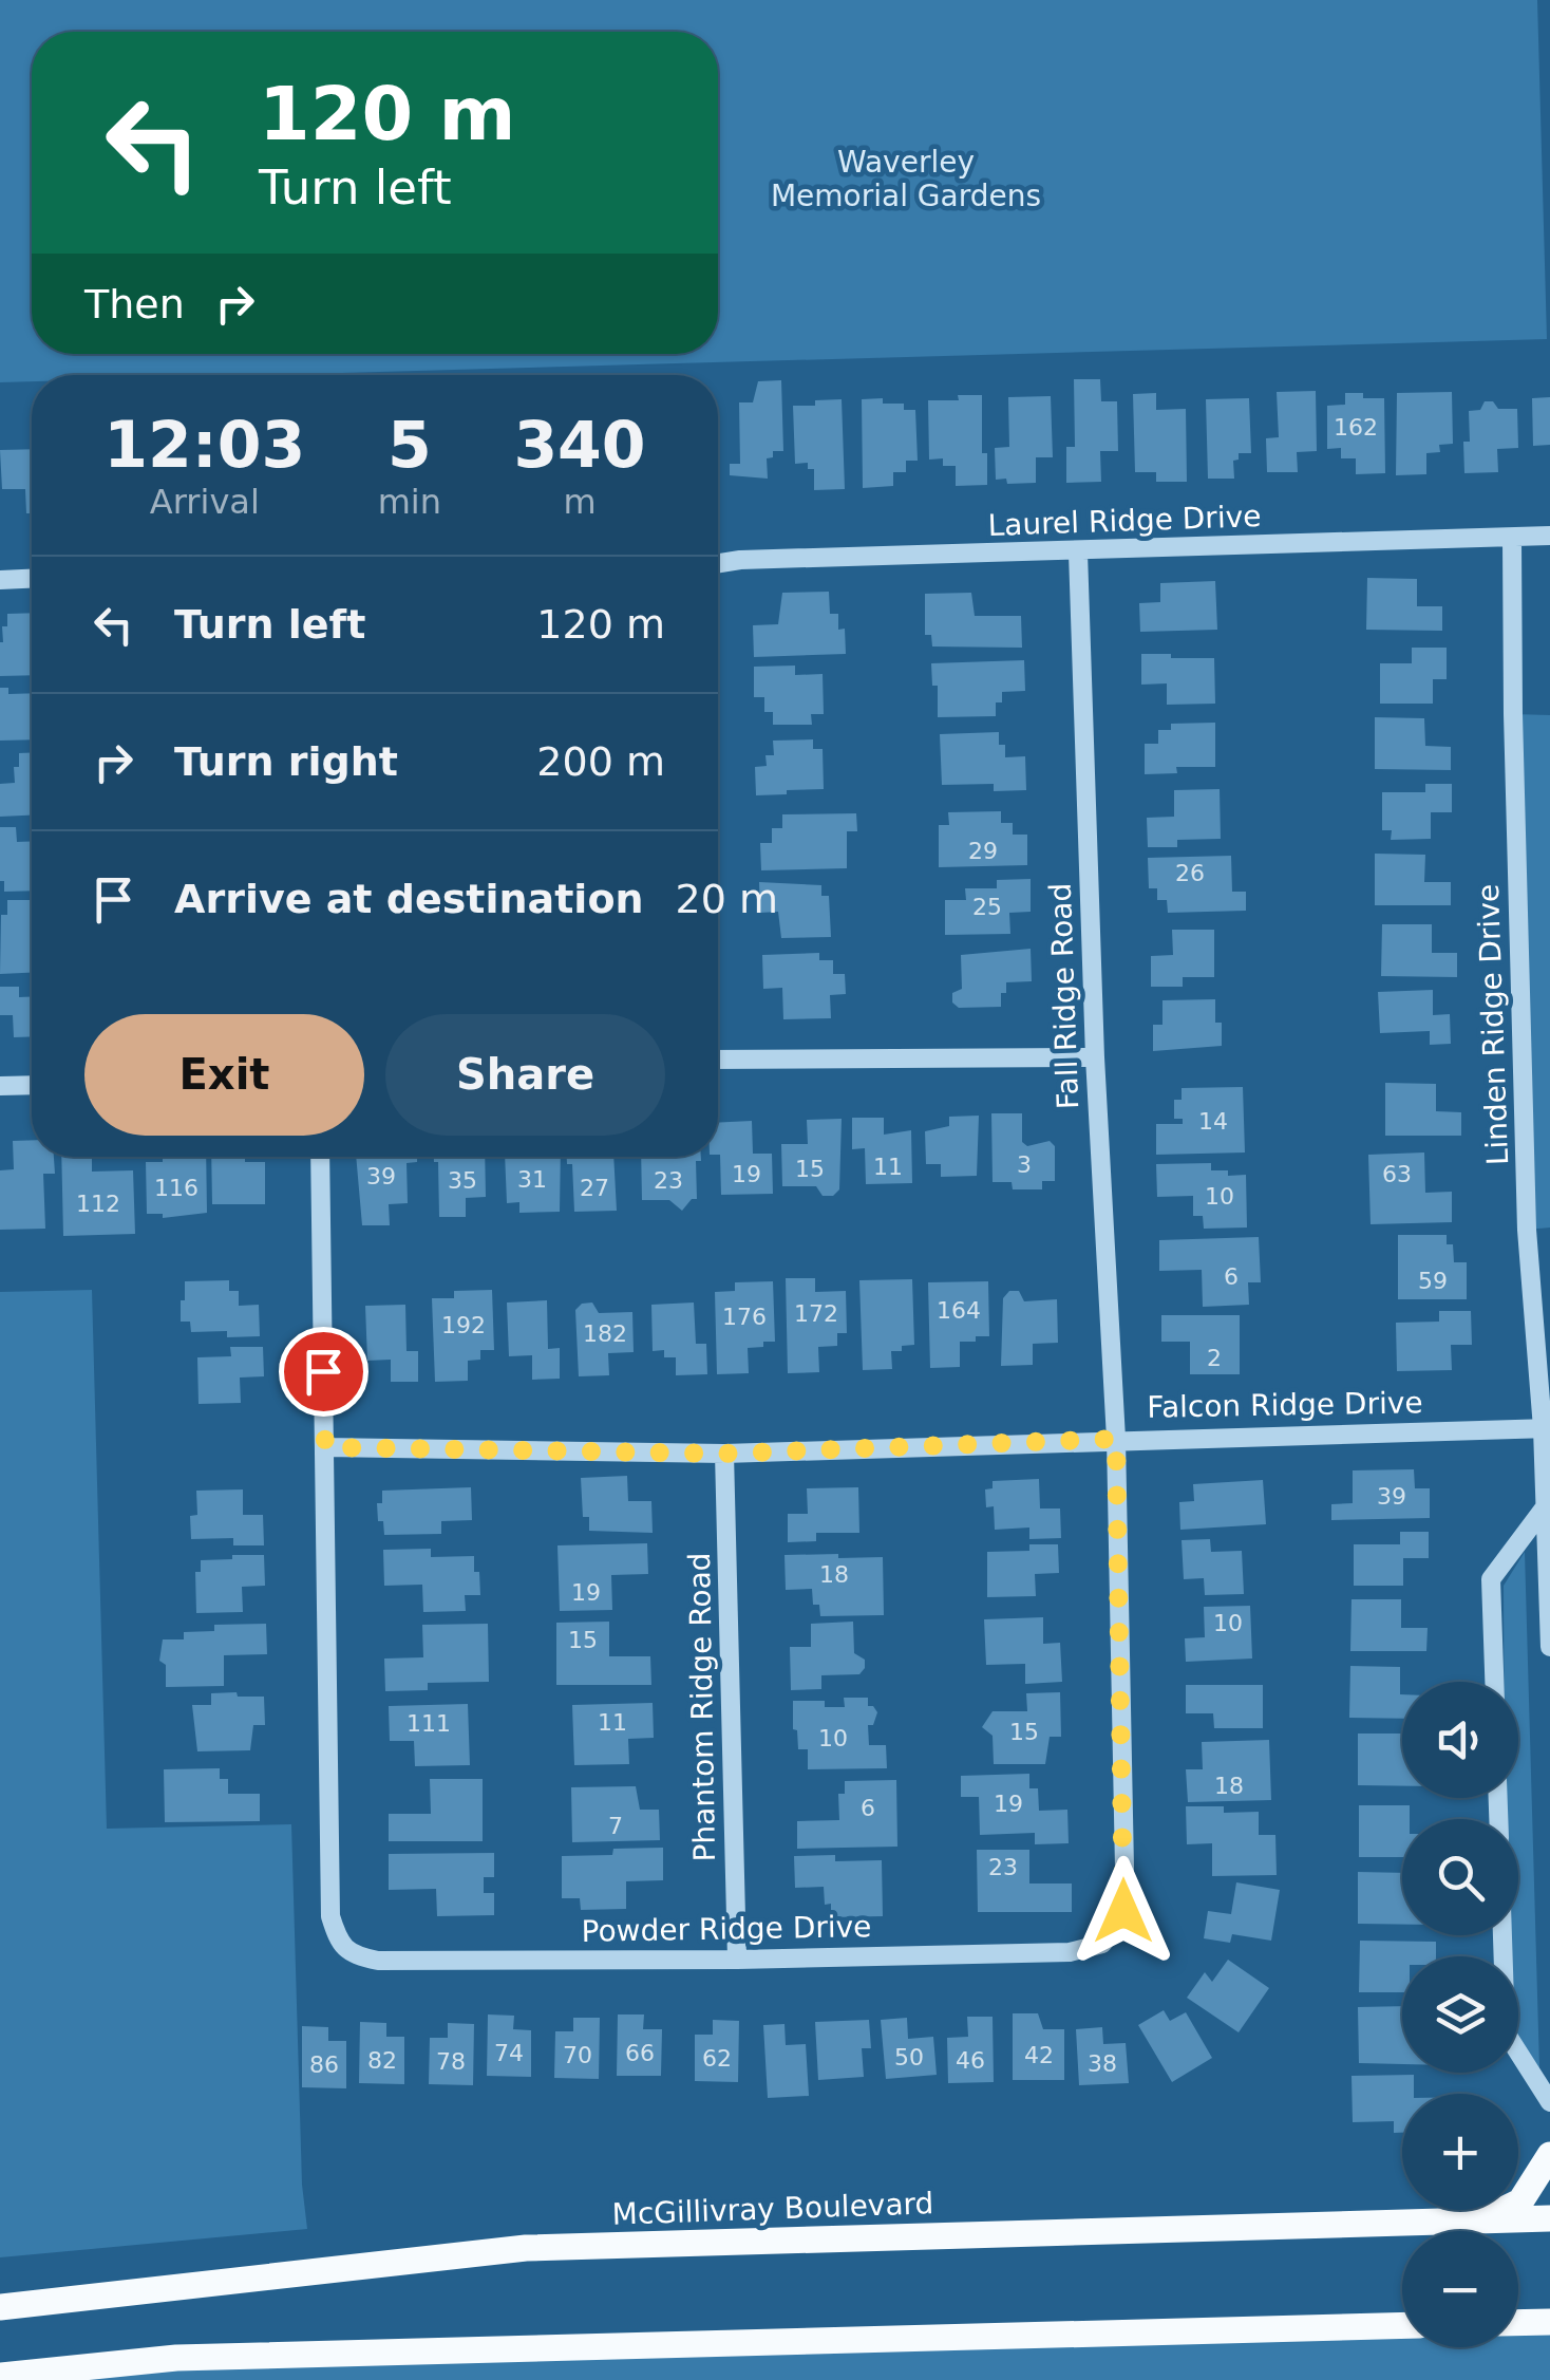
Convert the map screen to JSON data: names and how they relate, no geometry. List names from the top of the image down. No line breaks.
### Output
{"streets":{"main road":["McGillivray Boulevard"],"street":["Laurel Ridge Drive","Fall Ridge Road","Linden Ridge Drive","Falcon Ridge Drive","Phantom Ridge Road","Powder Ridge Drive"]},"crossings":[["Laurel Ridge Drive","Fall Ridge Road"],["Laurel Ridge Drive","Linden Ridge Drive"],["Fall Ridge Road","Falcon Ridge Drive"],["Fall Ridge Road","Powder Ridge Drive"],["Linden Ridge Drive","Falcon Ridge Drive"],["Falcon Ridge Drive","Phantom Ridge Road"],["Falcon Ridge Drive","Powder Ridge Drive"],["Phantom Ridge Road","Powder Ridge Drive"]],"parks":["Waverley Memorial Gardens"],"house_numbers":["162","29","26","25","14","3","11","15","19","63","39","31","35","23","116","27","10","112","6","59","164","172","176","192","182","2","39","18","19","10","15","11","111","15","10","18","19","6","7","23","74","66","70","42","50","62","82","46","78","38","86"],"page":{"turn":["120 m","Turn left"],"then":"Then","eta":["12:03","Arrival","5","min","340","m"],"list":[{"name":"Turn left","value":"120 m"},{"name":"Turn right","value":"200 m"},{"name":"Arrive at destination","value":"20 m"}],"buttons":["Exit","Share"],"map_buttons":["+","−"]}}
